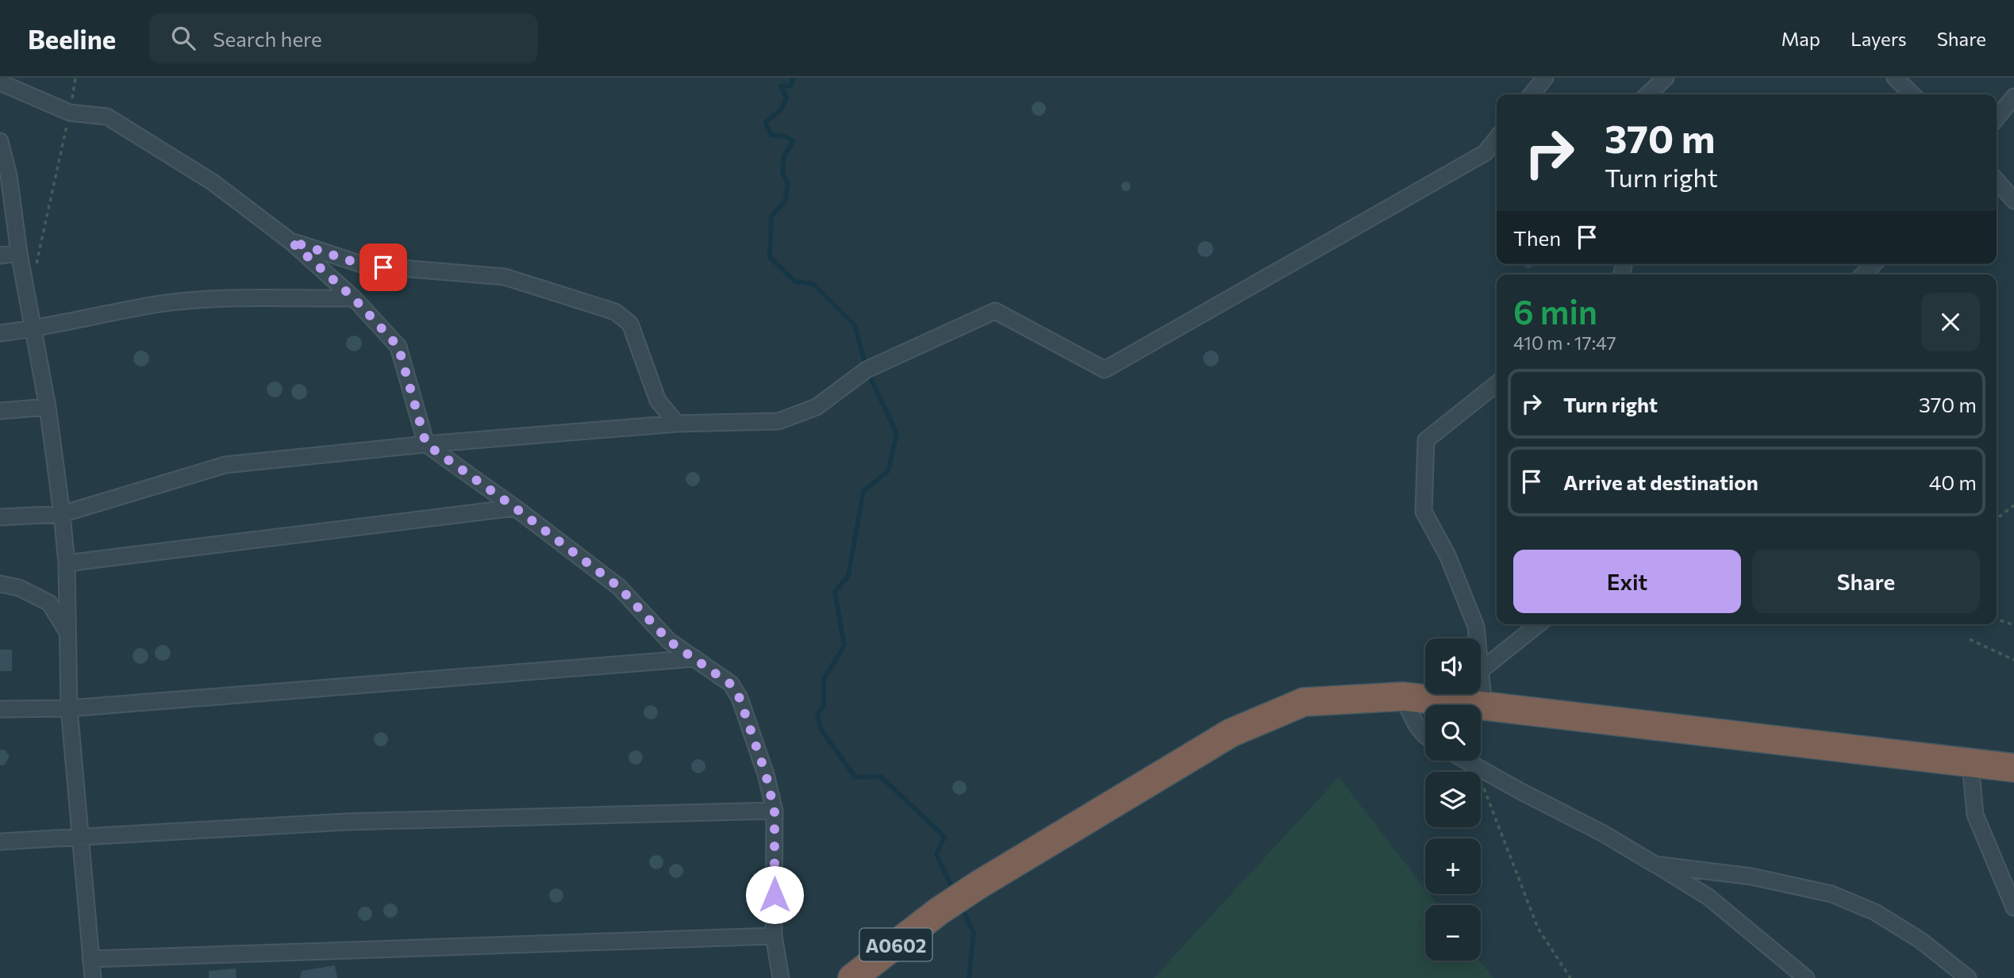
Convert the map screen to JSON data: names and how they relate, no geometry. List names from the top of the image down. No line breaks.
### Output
{"streets":{"highway":["A0602"]},"page":{"header":"Beeline","search":"Search here","nav":["Map","Layers","Share"],"turn":["370 m","Turn right"],"then":"Then","heading":["6 min","410 m · 17:47"],"list":[{"name":"Turn right","value":"370 m"},{"name":"Arrive at destination","value":"40 m"}],"buttons":["Exit","Share"],"map_buttons":["+","−"]}}
